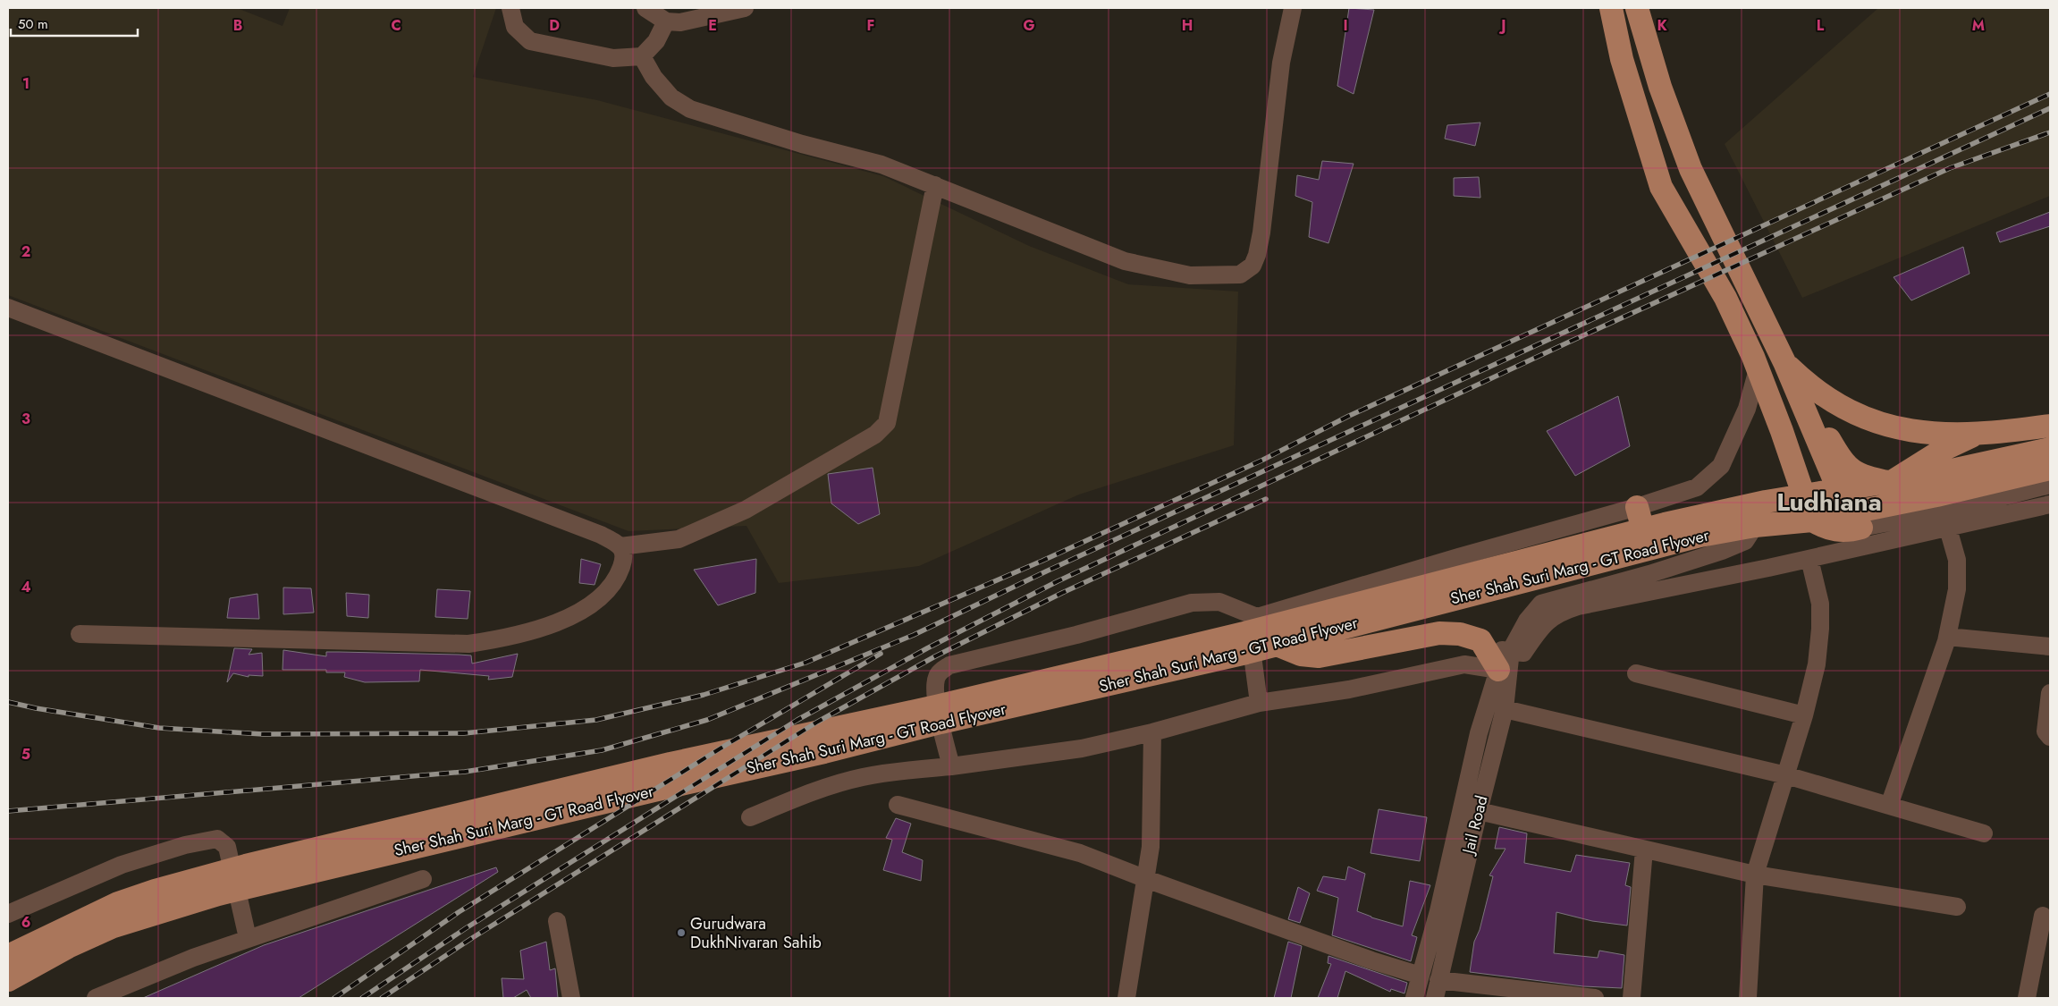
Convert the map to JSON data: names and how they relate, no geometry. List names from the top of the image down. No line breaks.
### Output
{"streets":{"main road":["Sher Shah Suri Marg - GT Road Flyover"],"street":["Jail Road"]},"districts":["Ludhiana"],"places":["Gurudwara DukhNivaran Sahib"],"scale_bar":"50 m","grid":{"columns":["B","C","D","E","F","G","H","I","J","K","L","M"],"rows":["1","2","3","4","5","6"]}}
